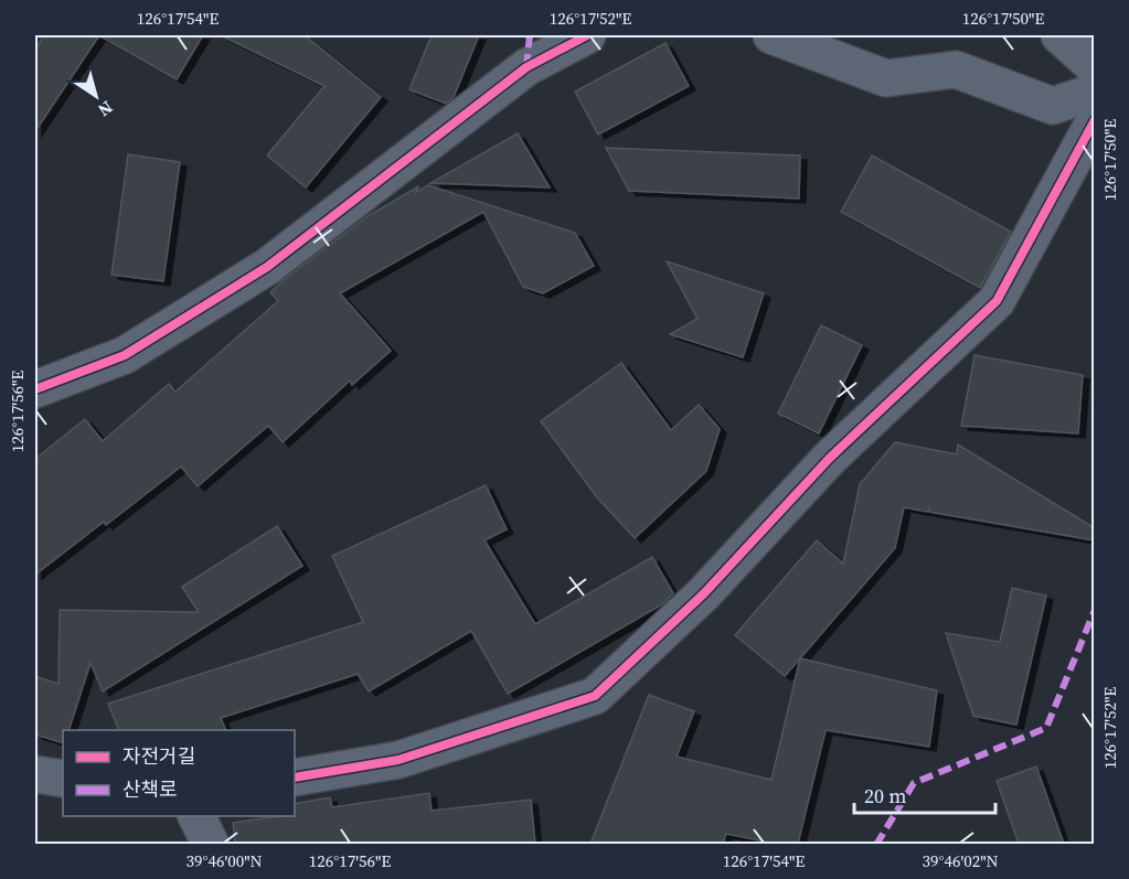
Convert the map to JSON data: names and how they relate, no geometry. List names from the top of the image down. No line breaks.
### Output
{"legend":["자전거길","산책로"],"scale_bar":"20 m","north":"bottom right","coordinates":["126°17'54\"E","126°17'52\"E","126°17'50\"E","126°17'56\"E","39°46'00\"N","39°46'02\"N"]}
